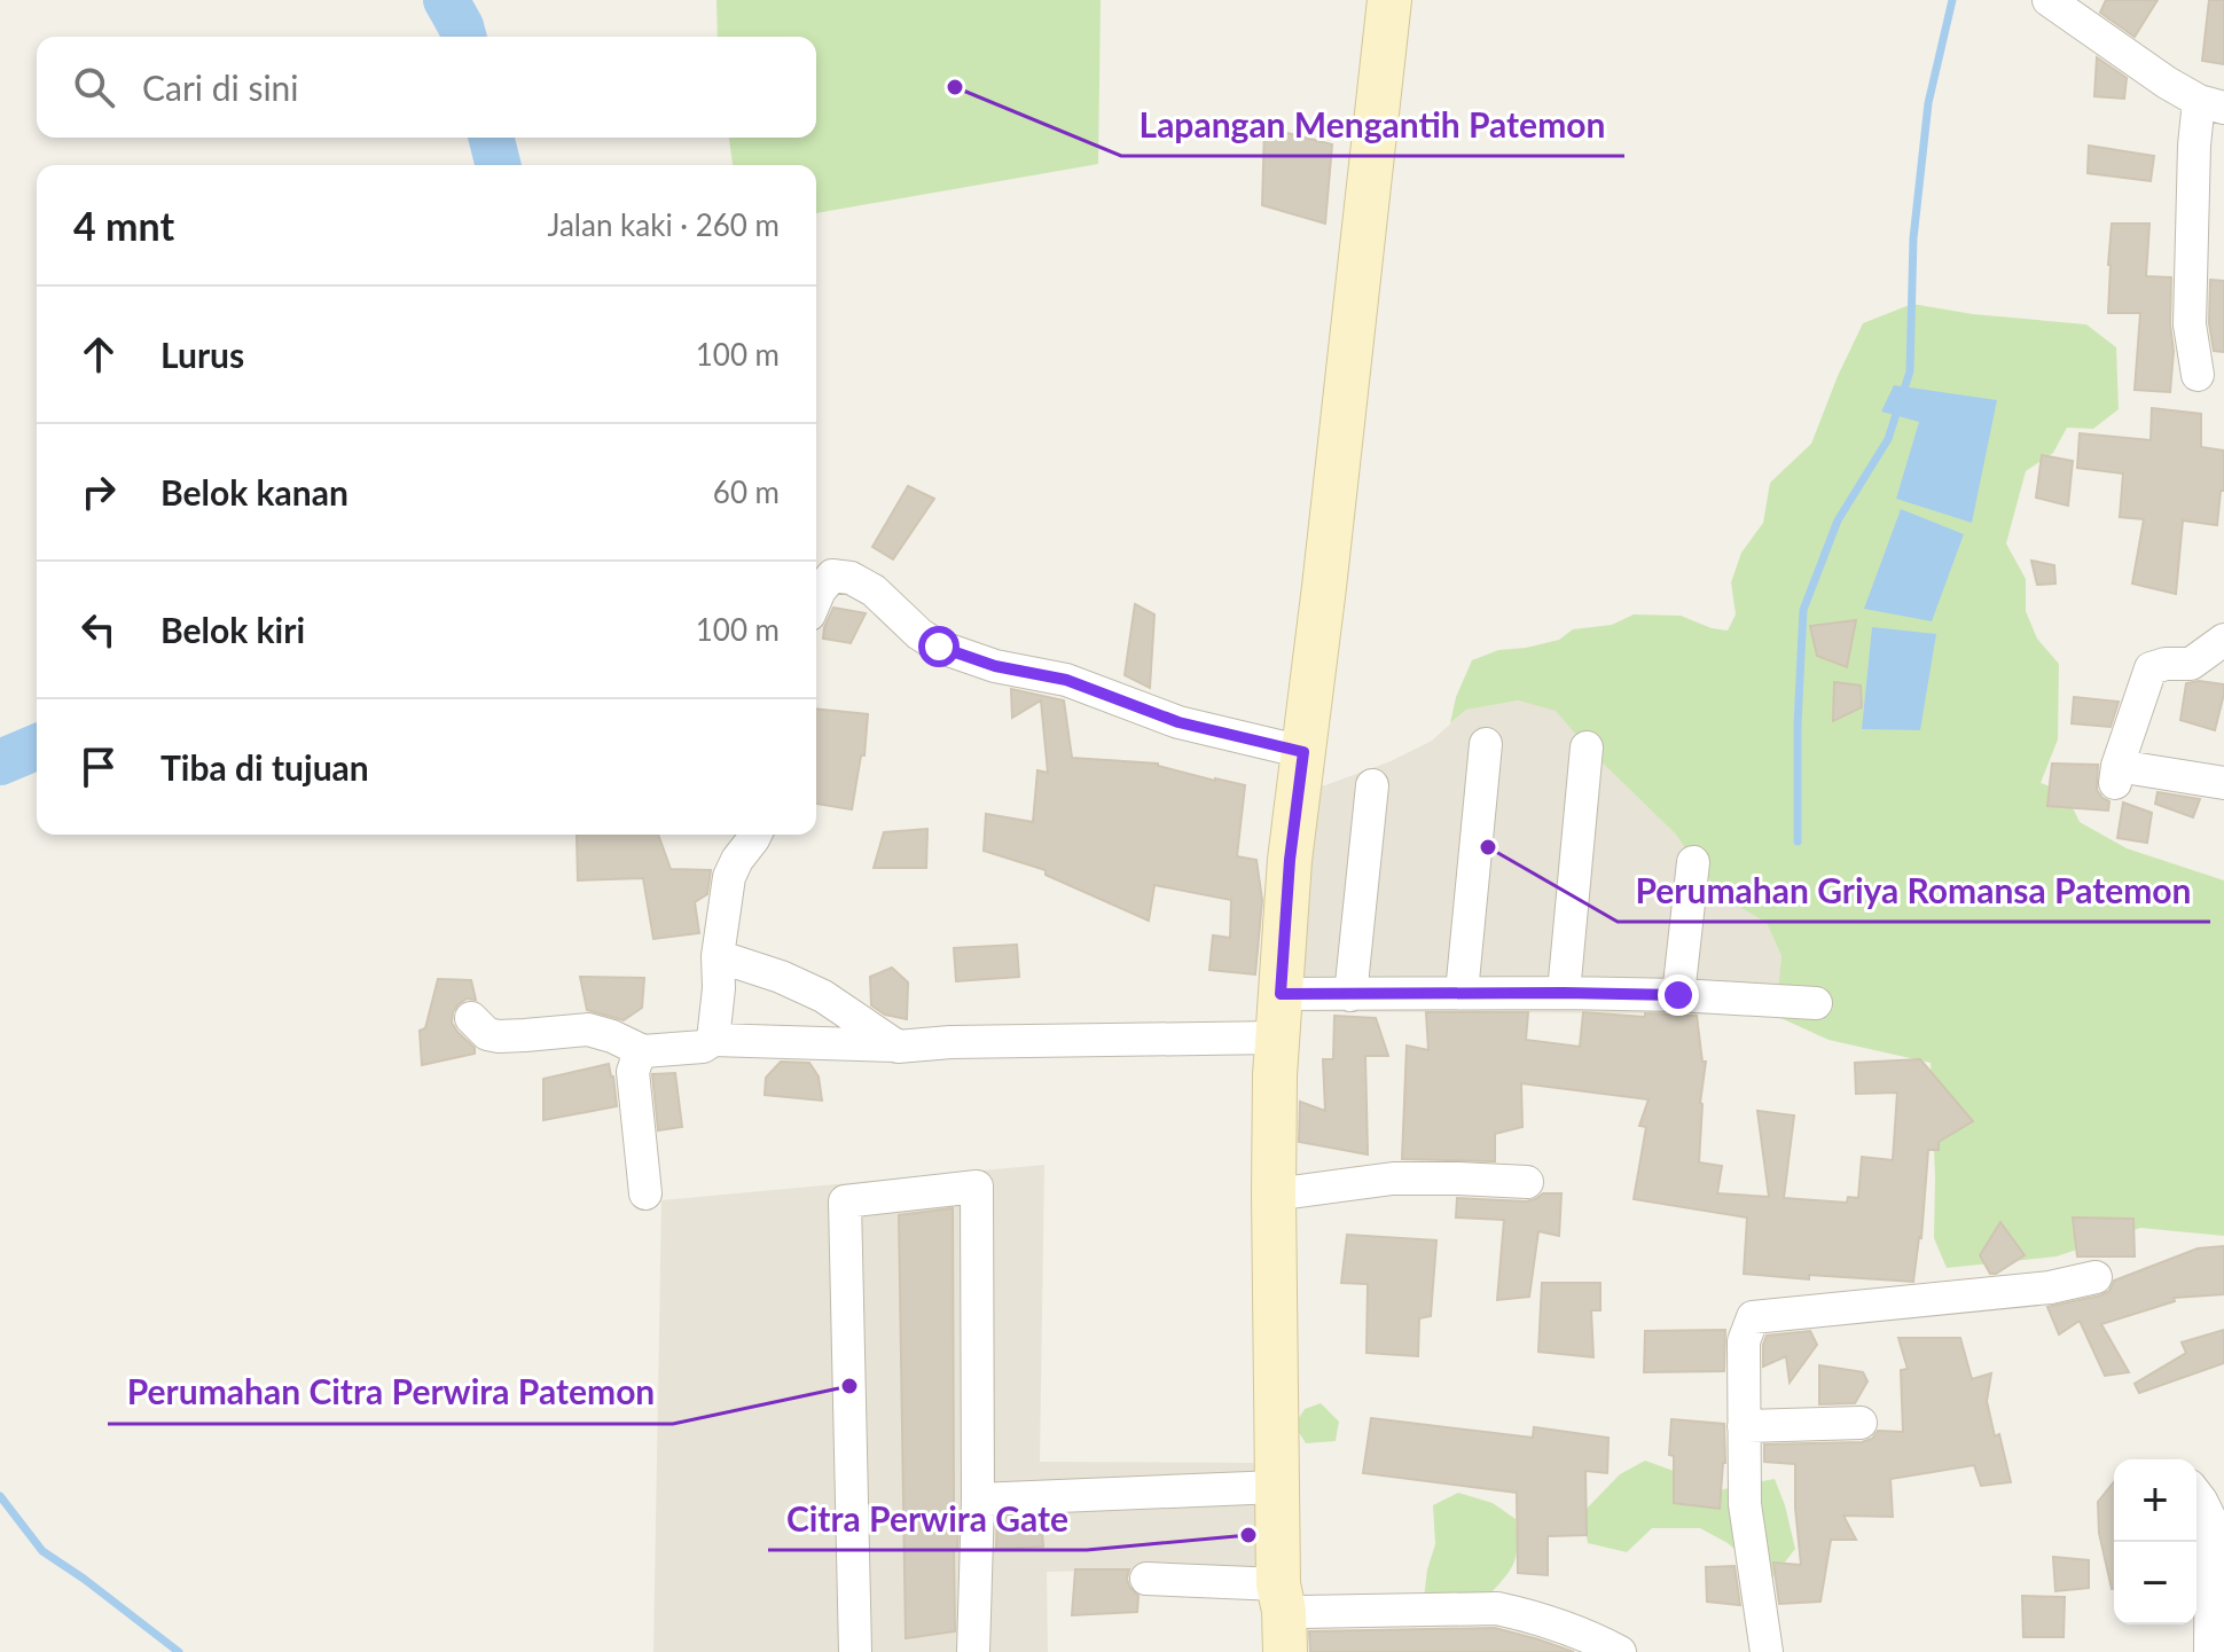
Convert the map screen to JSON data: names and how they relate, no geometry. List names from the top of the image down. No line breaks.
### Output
{"places":["Lapangan Mengantih Patemon","Perumahan Griya Romansa Patemon","Perumahan Citra Perwira Patemon","Citra Perwira Gate"],"page":{"search":"Cari di sini","heading":["4 mnt","Jalan kaki · 260 m"],"list":[["Lurus","100 m"],["Belok kanan","60 m"],["Belok kiri","100 m"],"Tiba di tujuan"],"map_buttons":["+","−"]}}
